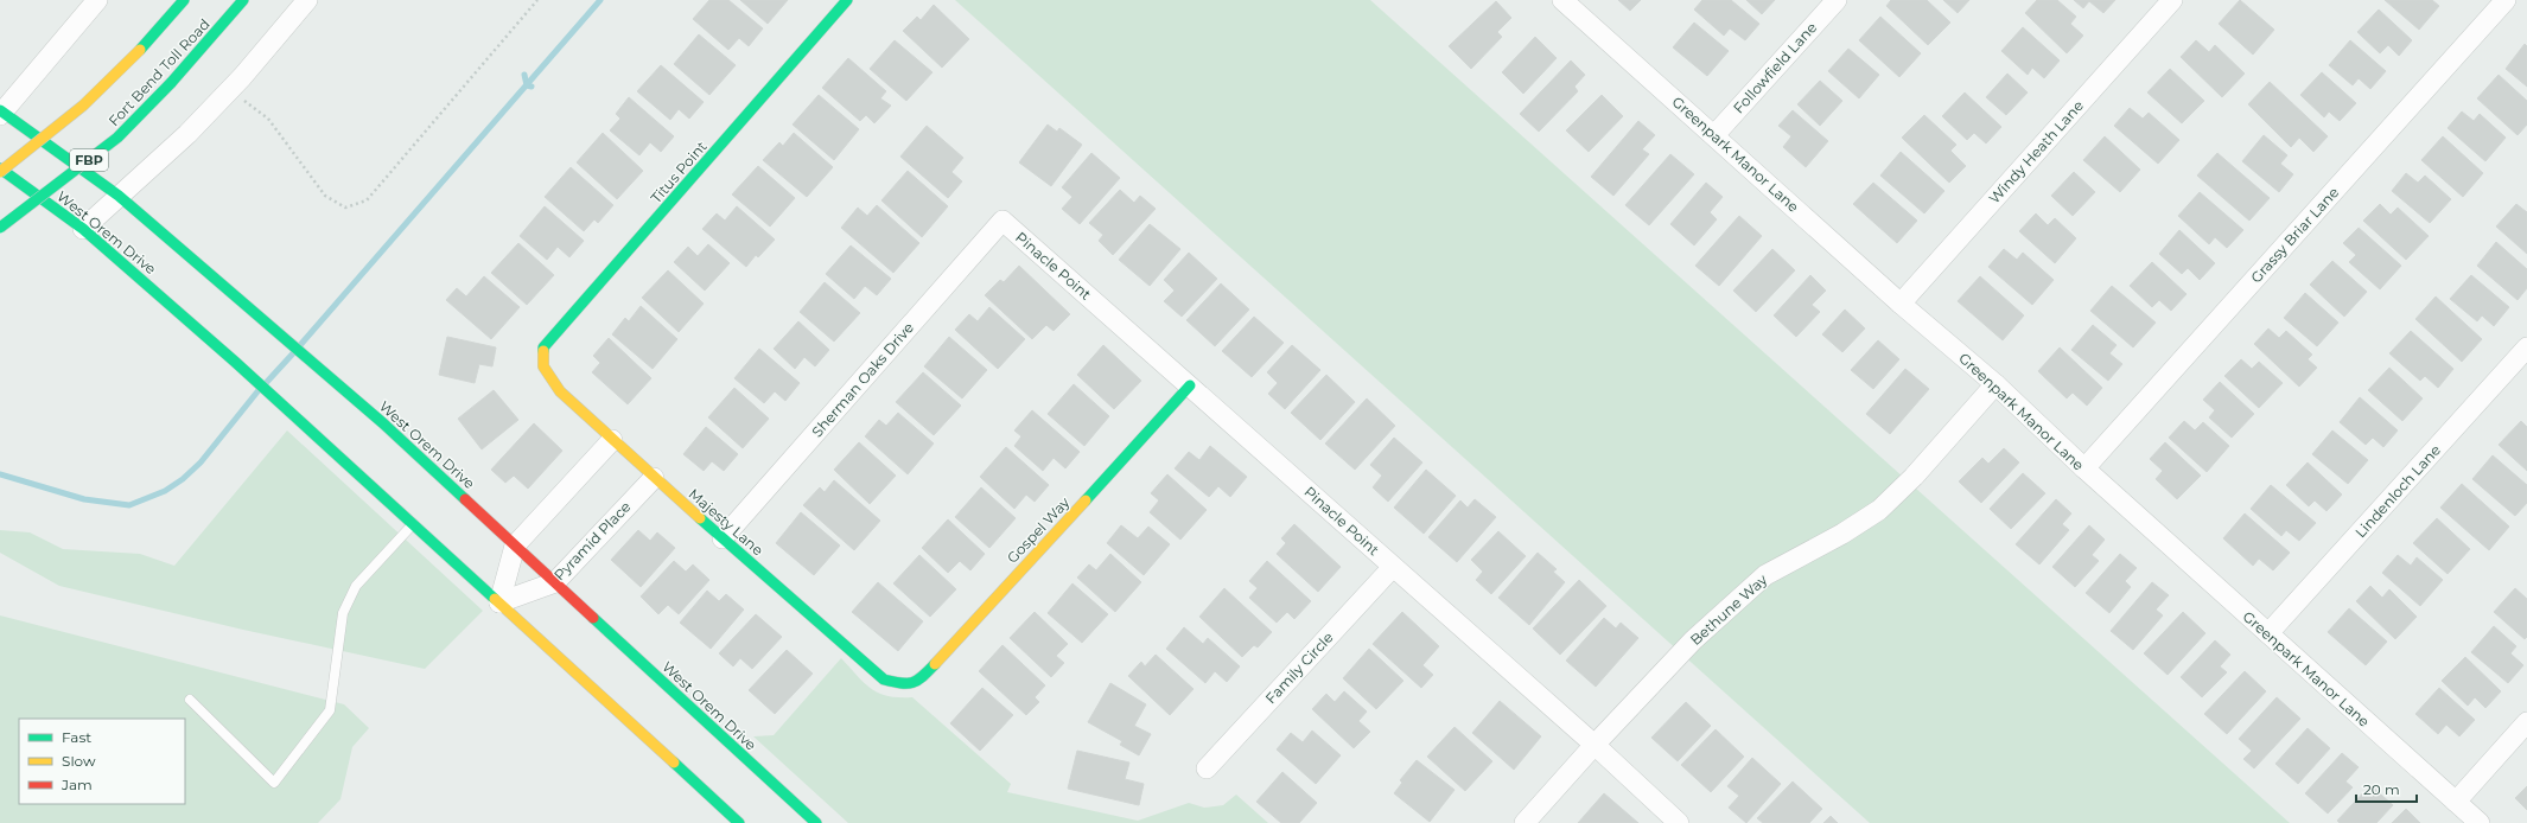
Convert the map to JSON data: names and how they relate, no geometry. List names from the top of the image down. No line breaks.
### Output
{"streets":{"main road":["Fort Bend Toll Road","FBP","Titus Point","West Orem Drive","Majesty Lane","Gospel Way"],"street":["Followfield Lane","Windy Heath Lane","Greenpark Manor Lane","Grassy Briar Lane","Pinacle Point","Sherman Oaks Drive","Lindenloch Lane","Pyramid Place","Bethune Way","Family Circle"]},"crossings":[["Followfield Lane","Greenpark Manor Lane"],["Fort Bend Toll Road","West Orem Drive"],["Windy Heath Lane","Greenpark Manor Lane"],["Greenpark Manor Lane","Grassy Briar Lane"],["Greenpark Manor Lane","Lindenloch Lane"],["Greenpark Manor Lane","Bethune Way"],["Titus Point","Majesty Lane"],["West Orem Drive","Pyramid Place"],["Pinacle Point","Sherman Oaks Drive"],["Pinacle Point","Gospel Way"],["Pinacle Point","Bethune Way"],["Pinacle Point","Family Circle"],["Sherman Oaks Drive","Majesty Lane"],["Majesty Lane","Gospel Way"],["Majesty Lane","Pyramid Place"]],"legend":["Fast","Slow","Jam"],"scale_bar":"20 m"}
